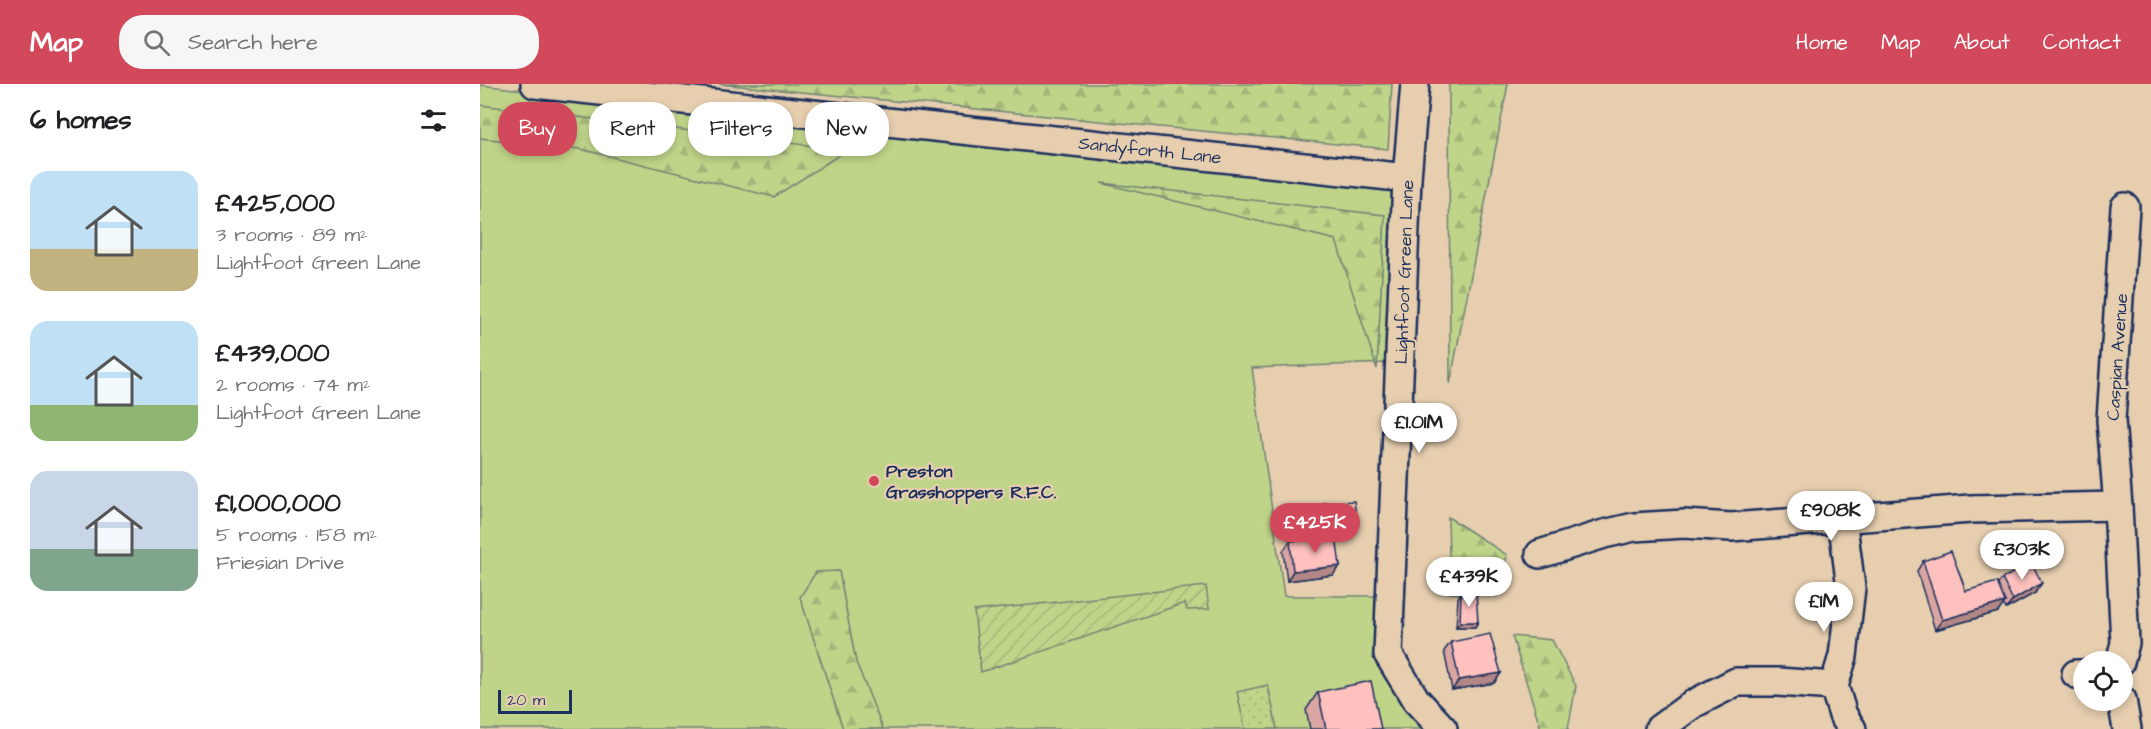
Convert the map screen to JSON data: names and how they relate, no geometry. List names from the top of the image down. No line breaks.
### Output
{"streets":{"street":["Sandyforth Lane","Lightfoot Green Lane","Caspian Avenue"]},"crossings":[["Sandyforth Lane","Lightfoot Green Lane"]],"places":["Preston Grasshoppers R.F.C."],"scale_bar":"20 m","page":{"header":"Map","search":"Search here","nav":["Home","Map","About","Contact"],"heading":"6 homes","chip":["Buy","Rent","Filters","New"],"list":[{"name":"£425,000","note":"3 rooms · 89 m² · Lightfoot Green Lane"},{"name":"£439,000","note":"2 rooms · 74 m² · Lightfoot Green Lane"},{"name":"£1,000,000","note":"5 rooms · 158 m² · Friesian Drive"}],"price":["£1.01M","£908K","£425K","£303K","£439K","£1M"],"scale":"20 m"}}
